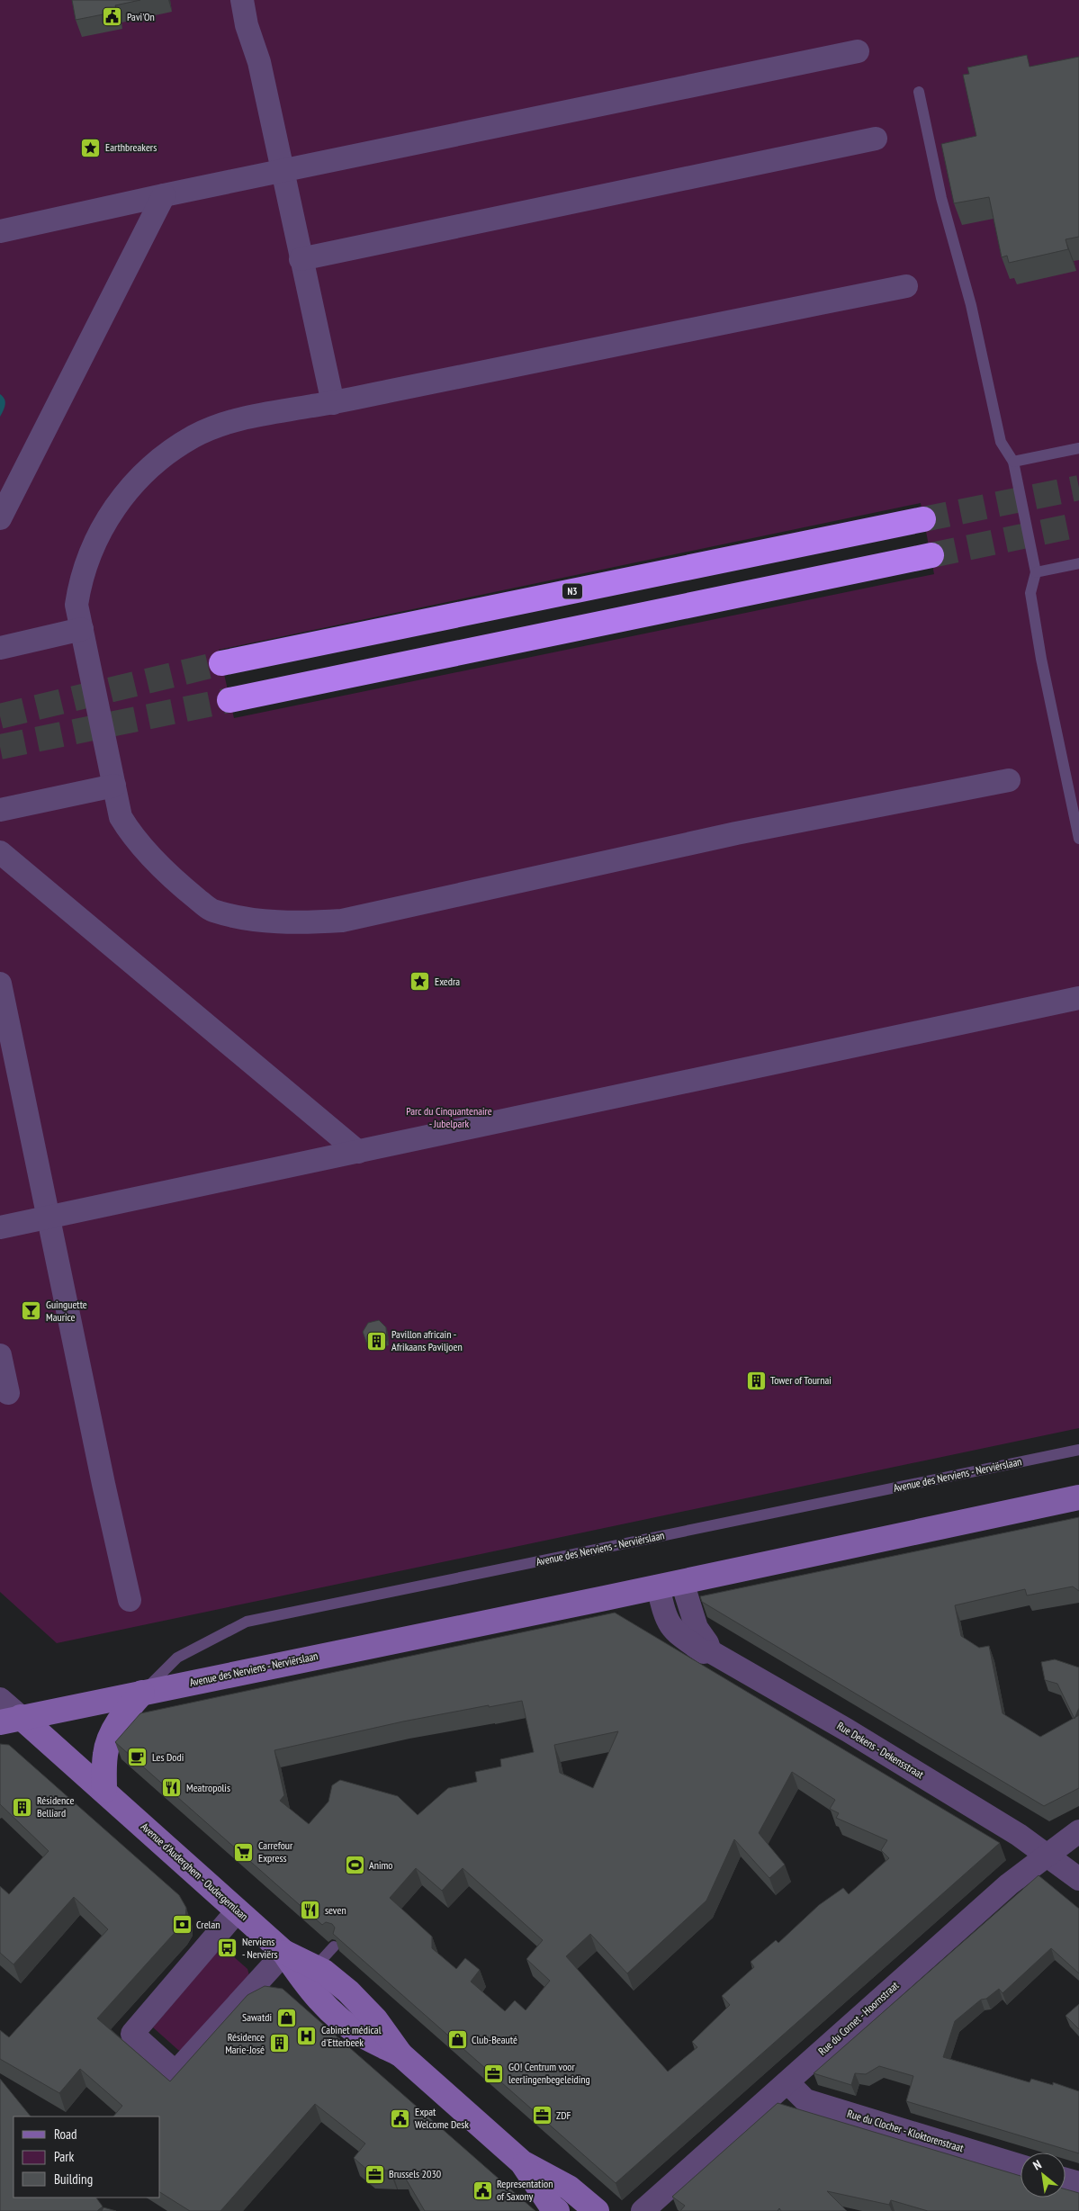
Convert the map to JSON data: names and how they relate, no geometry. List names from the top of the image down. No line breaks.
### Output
{"streets":{"highway":["N3"],"street":["Avenue des Nerviens - Nerviërslaan","Rue Dekens - Dekensstraat","Avenue d'Auderghem - Oudergemlaan","Rue du Cornet - Hoornstraat","Rue du Clocher - Kloktorenstraat"]},"crossings":[["Avenue des Nerviens - Nerviërslaan","Rue Dekens - Dekensstraat"],["Avenue des Nerviens - Nerviërslaan","Avenue d'Auderghem - Oudergemlaan"],["Rue Dekens - Dekensstraat","Rue du Cornet - Hoornstraat"],["Rue du Cornet - Hoornstraat","Rue du Clocher - Kloktorenstraat"]],"parks":["Parc du Cinquantenaire - Jubelpark"],"places":{"public building":["Pavi'On","Expat Welcome Desk","Representation of Saxony"],"place":["Earthbreakers","Exedra"],"bar":["Guinguette Maurice"],"building":["Pavillon africain - Afrikaans Paviljoen","Tower of Tournai","Résidence Belliard","Résidence Marie-José"],"cafe":["Les Dodi"],"restaurant":["Meatropolis","seven"],"supermarket":["Carrefour Express"],"sports":["Animo"],"bank":["Crelan"],"bus stop":["Nerviens - Nerviërs"],"shop":["Sawatdi","Club-Beauté"],"hospital":["Cabinet médical d'Etterbeek"],"office":["GO! Centrum voor leerlingenbegeleiding","ZDF","Brussels 2030"]},"legend":["Road","Park","Building"],"north":"top left"}
